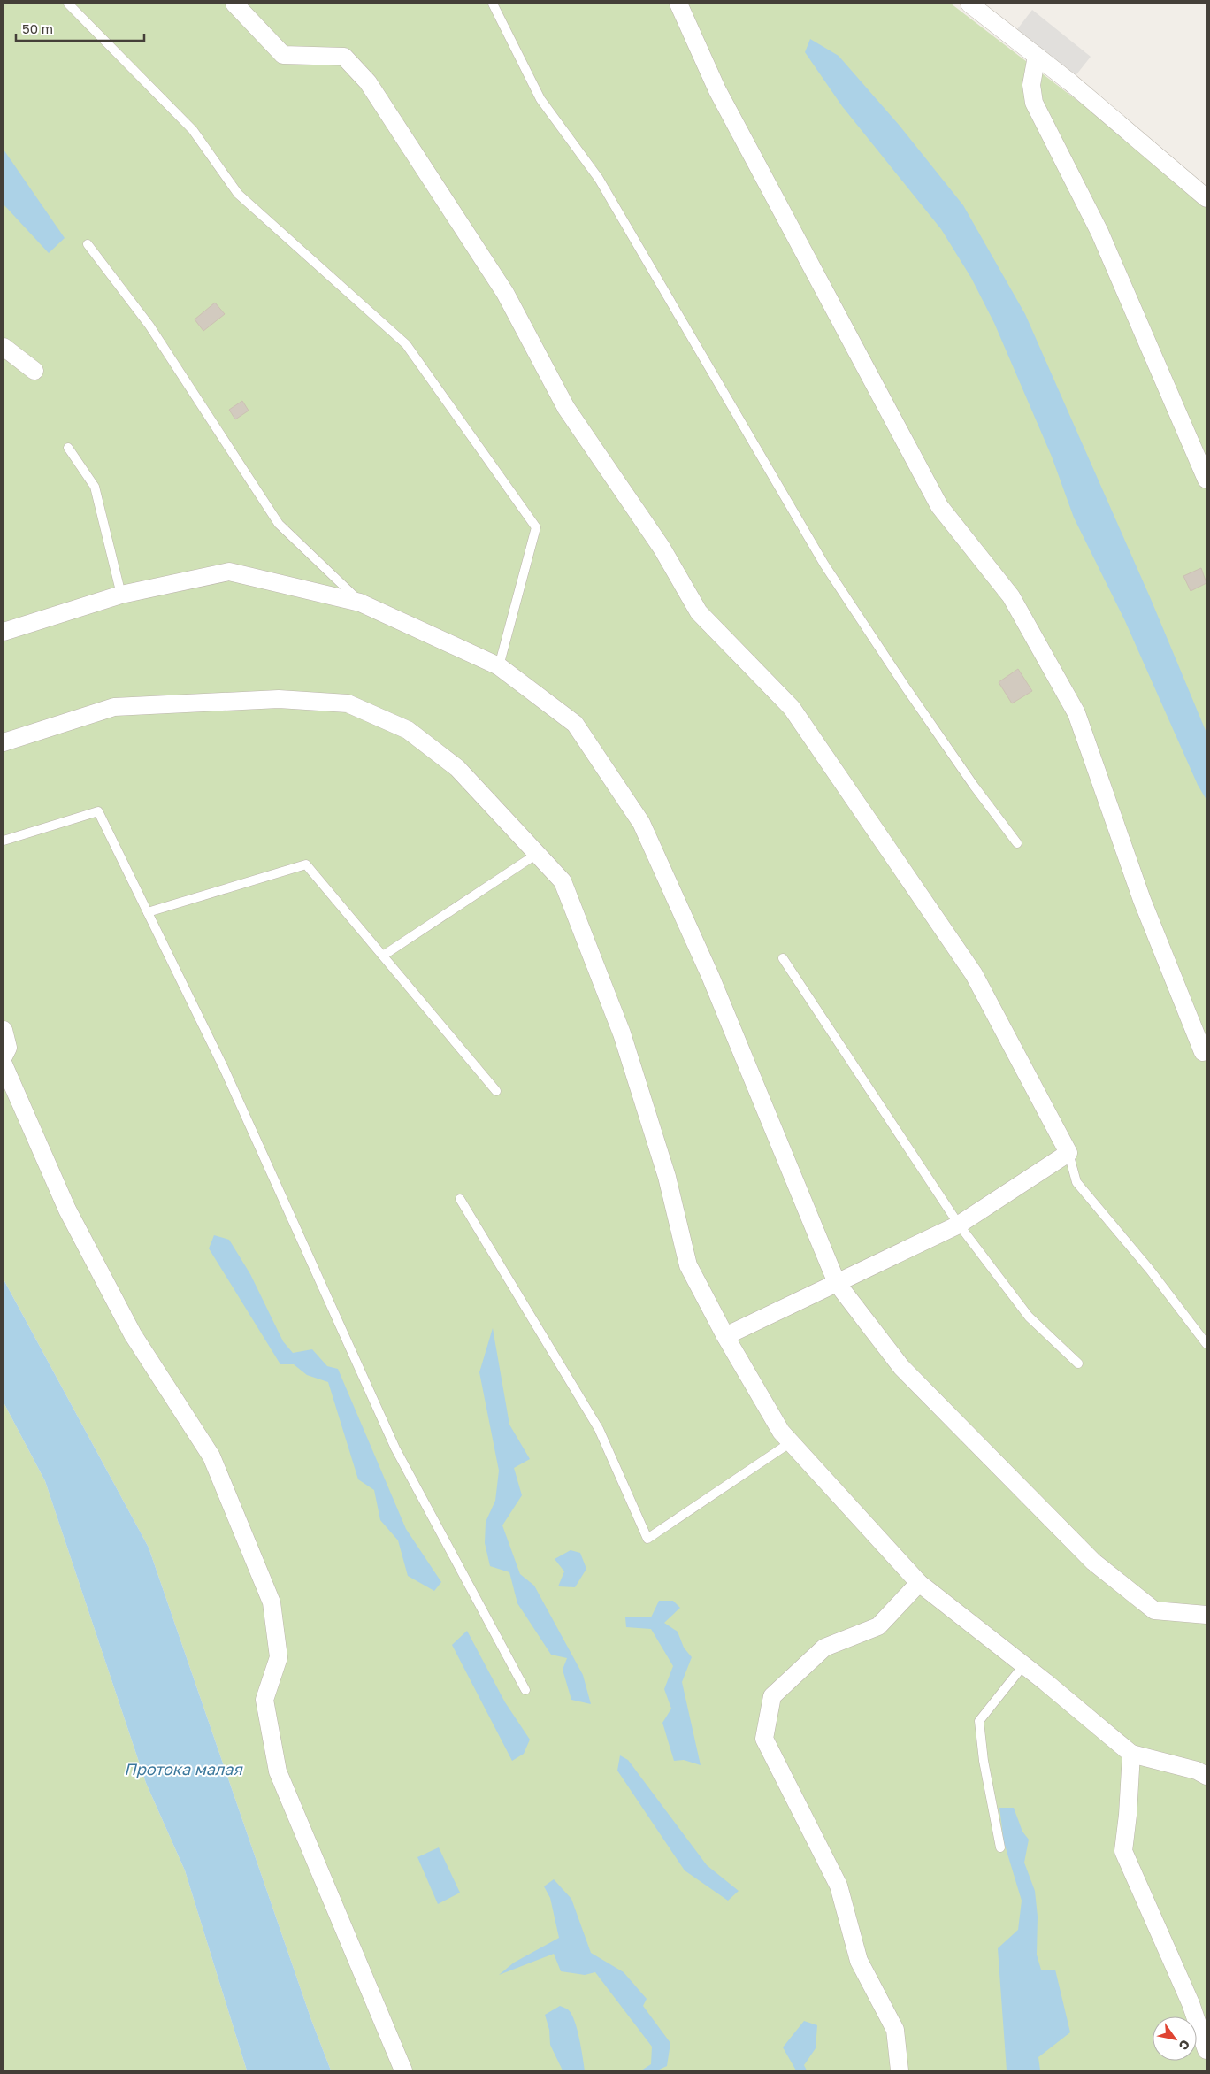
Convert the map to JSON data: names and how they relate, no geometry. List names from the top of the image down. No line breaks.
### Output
{"water":["Протока малая"],"scale_bar":"50 m","north":"bottom right"}
